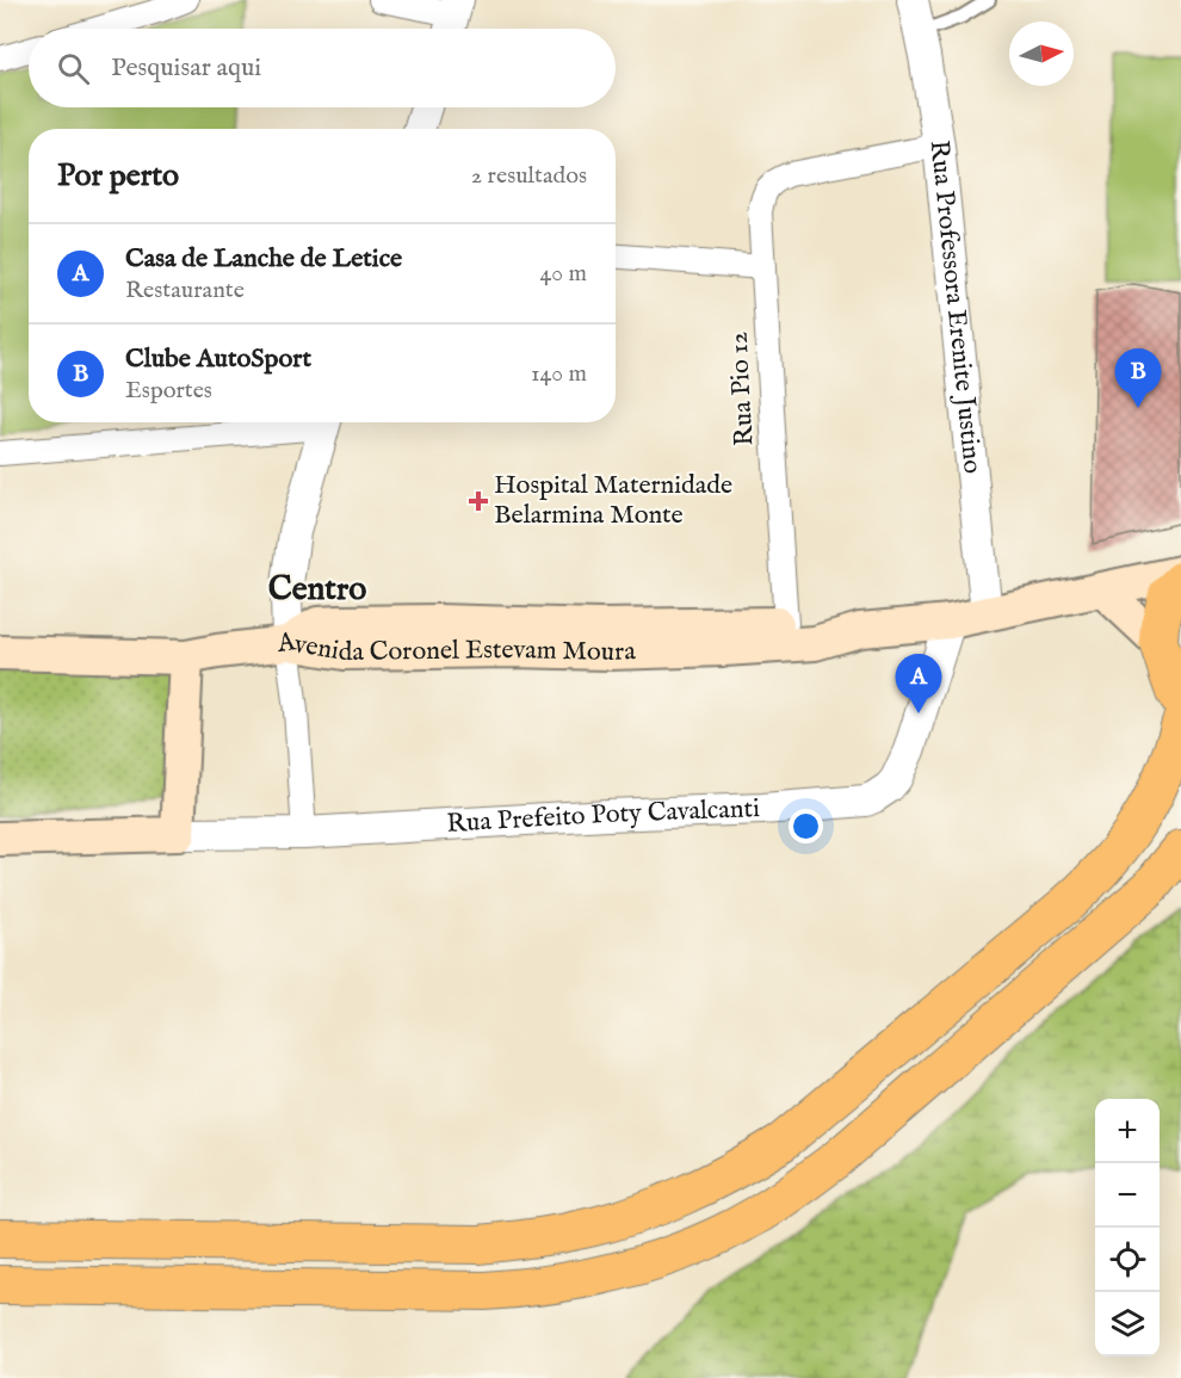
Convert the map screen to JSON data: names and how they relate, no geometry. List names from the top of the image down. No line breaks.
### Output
{"streets":{"main road":["Avenida Coronel Estevam Moura"],"street":["Rua Professora Erenite Justino","Rua Pio 12","Rua Prefeito Poty Cavalcanti"]},"crossings":[["Rua Professora Erenite Justino","Rua Pio 12"],["Rua Professora Erenite Justino","Avenida Coronel Estevam Moura"],["Rua Pio 12","Avenida Coronel Estevam Moura"],["Avenida Coronel Estevam Moura","Rua Prefeito Poty Cavalcanti"]],"districts":["Centro"],"places":{"health":["Hospital Maternidade Belarmina Monte"]},"north":"right","page":{"search":"Pesquisar aqui","heading":["Por perto","2 resultados"],"list":[{"mark":"A","name":"Casa de Lanche de Letice","note":"Restaurante","value":"40 m"},{"mark":"B","name":"Clube AutoSport","note":"Esportes","value":"140 m"}],"pins":["B","A"],"map_buttons":["+","−"]}}
